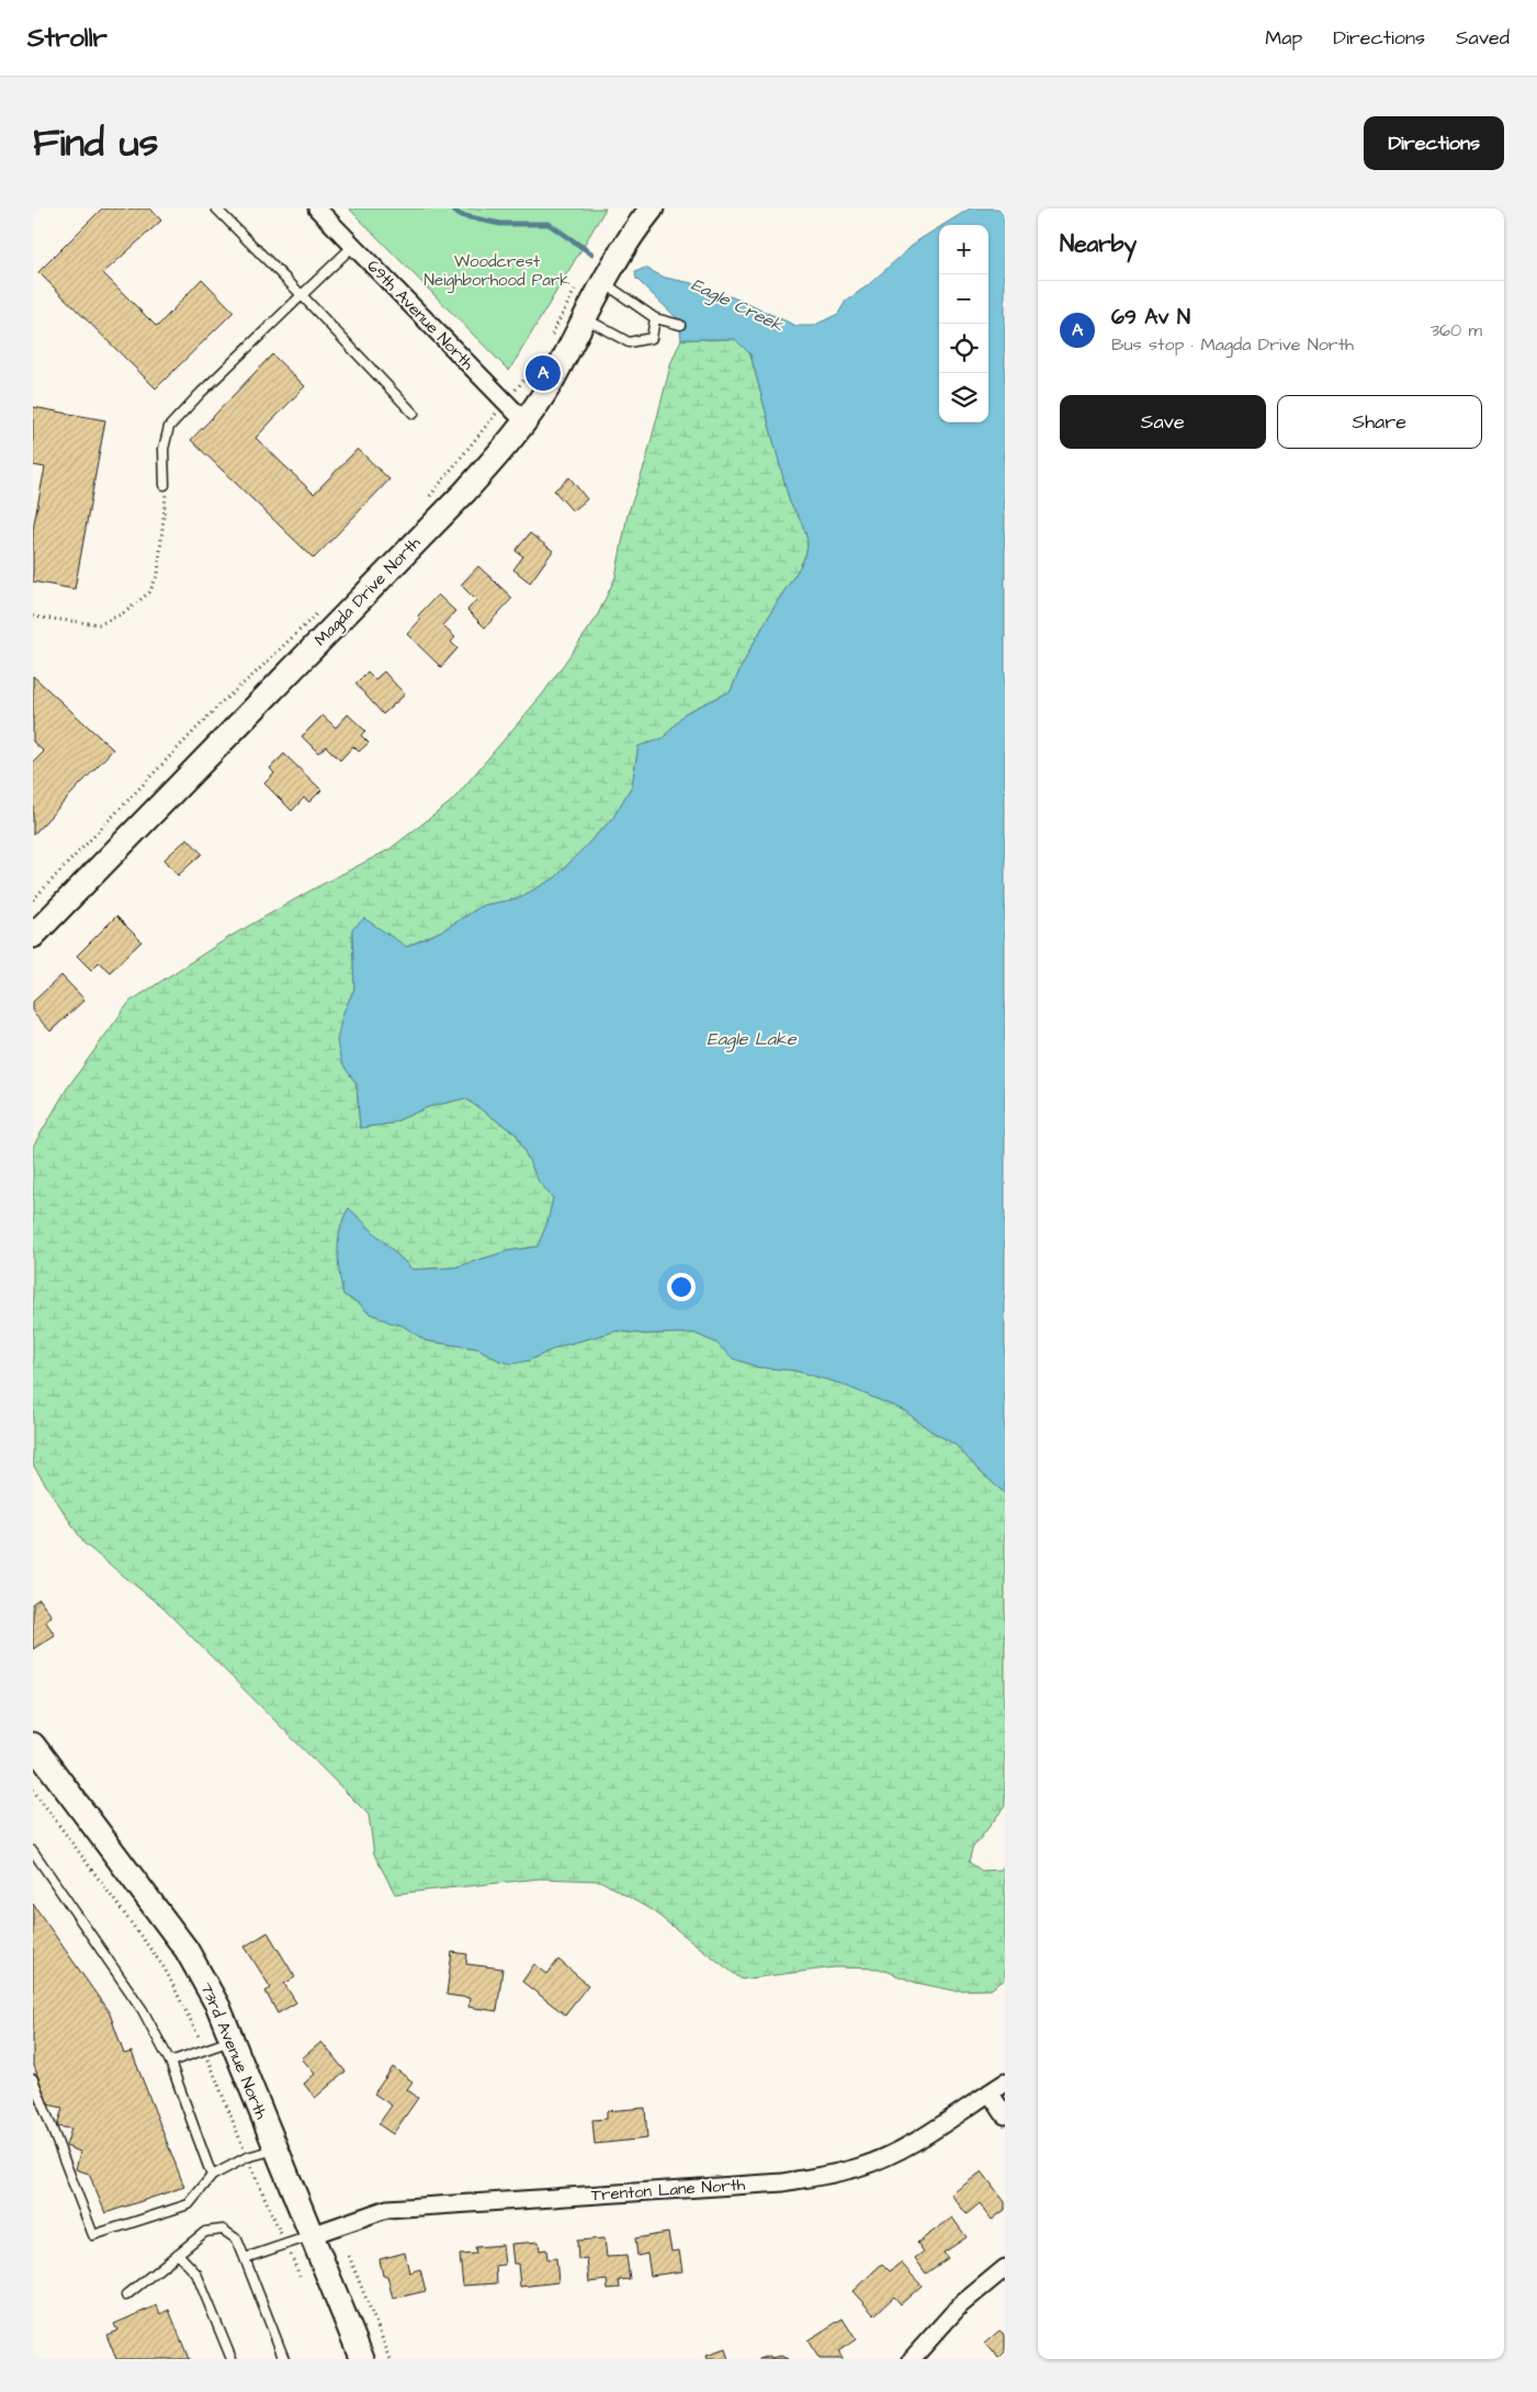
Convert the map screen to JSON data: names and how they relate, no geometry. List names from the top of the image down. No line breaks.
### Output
{"streets":{"street":["69th Avenue North","Magda Drive North","73rd Avenue North","Trenton Lane North"]},"crossings":[["69th Avenue North","Magda Drive North"],["73rd Avenue North","Trenton Lane North"]],"water":["Eagle Creek","Eagle Lake"],"parks":["Woodcrest Neighborhood Park"],"page":{"header":"Strollr","nav":["Map","Directions","Saved"],"title":"Find us","buttons":["Directions",["Save","Share"]],"heading":"Nearby","map_buttons":["+","−"],"list":[{"mark":"A","name":"69 Av N","note":"Bus stop · Magda Drive North","value":"360 m"}],"pins":"A"}}
